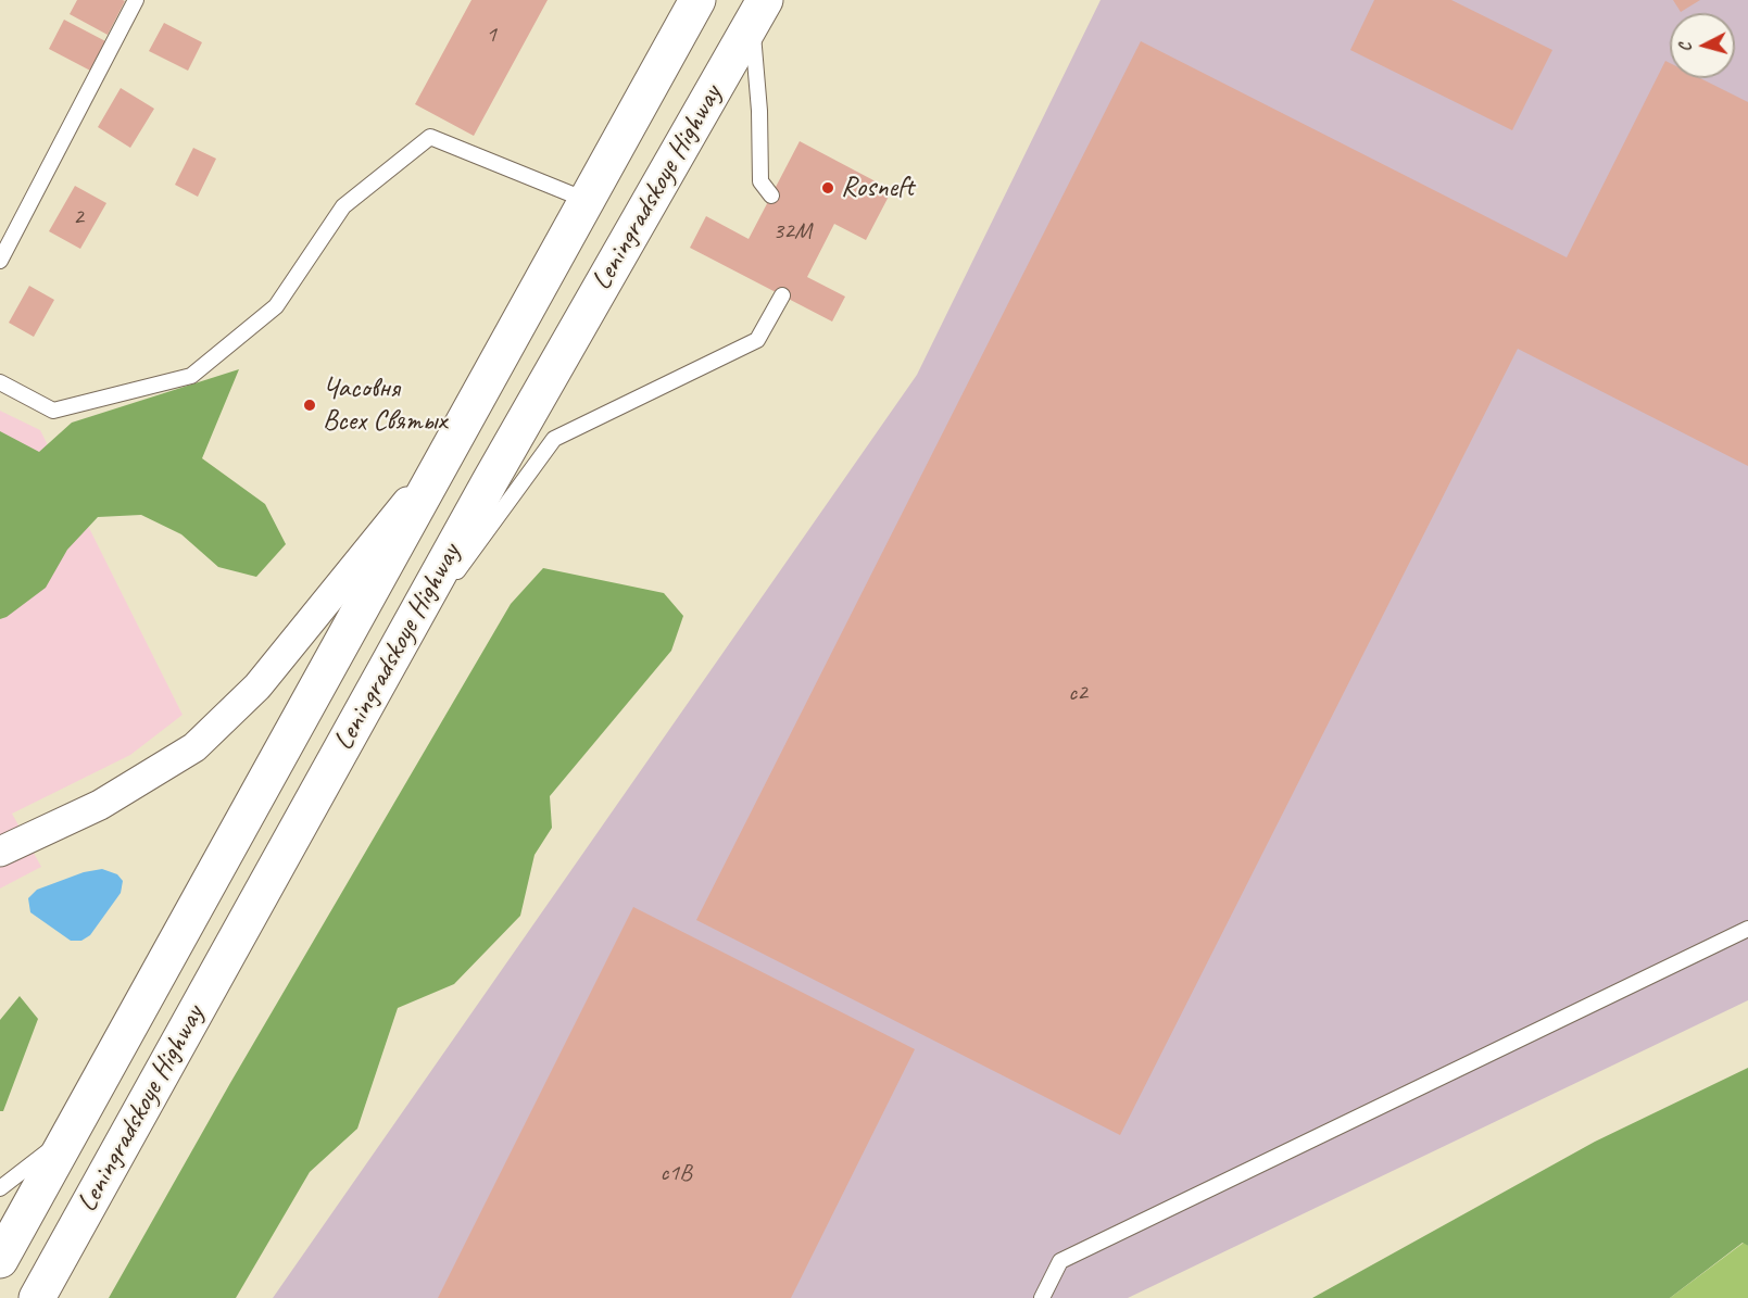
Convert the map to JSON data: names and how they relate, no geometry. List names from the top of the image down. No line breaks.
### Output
{"streets":{"highway":["Leningradskoye Highway"]},"places":["Rosneft","Часовня Всех Святых"],"house_numbers":["1","2","32М","с2","с1В"],"north":"left"}
